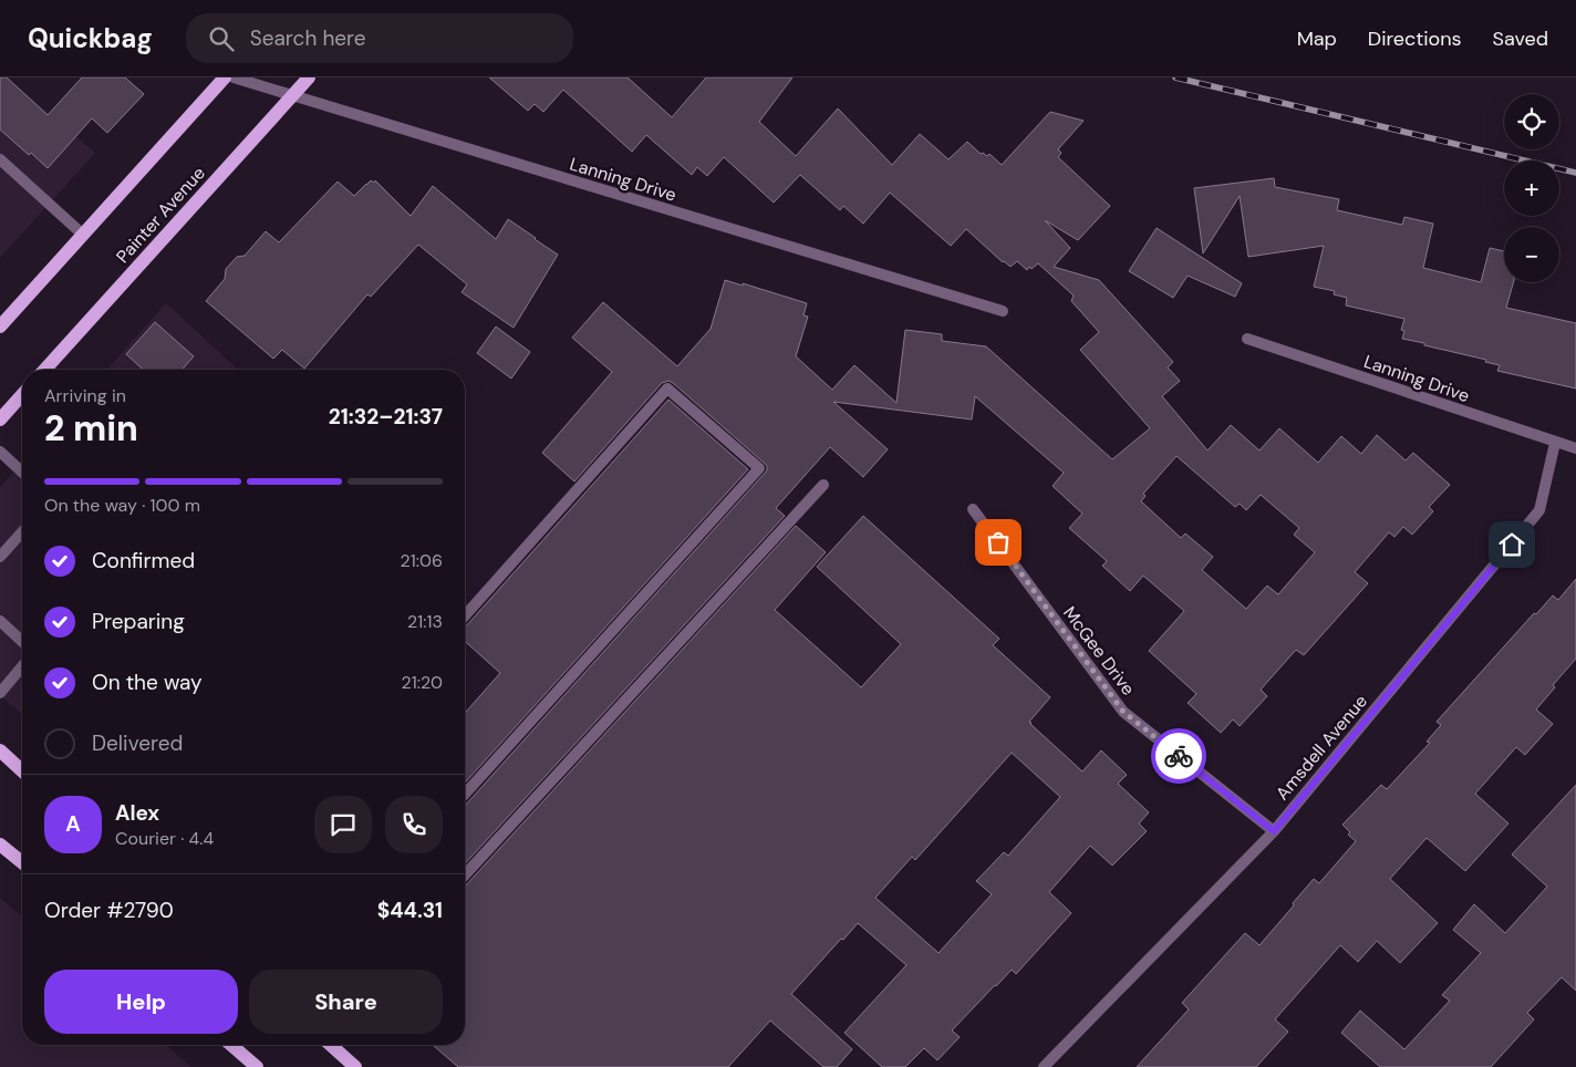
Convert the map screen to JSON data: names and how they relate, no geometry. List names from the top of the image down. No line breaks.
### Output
{"streets":{"main road":["Painter Avenue"],"street":["Lanning Drive","McGee Drive","Amsdell Avenue"]},"crossings":[["Lanning Drive","Painter Avenue"],["Lanning Drive","Amsdell Avenue"],["McGee Drive","Amsdell Avenue"]],"page":{"header":"Quickbag","search":"Search here","nav":["Map","Directions","Saved"],"map_buttons":["+","−"],"heading":["2 min","Arriving in","21:32–21:37"],"panel":["Alex","Courier · 4.4","Order #2790","$44.31"],"bar":"On the way · 100 m","list":[["Confirmed","21:06"],["Preparing","21:13"],["On the way","21:20"],"Delivered"],"round":"A","buttons":["Help","Share"]}}
